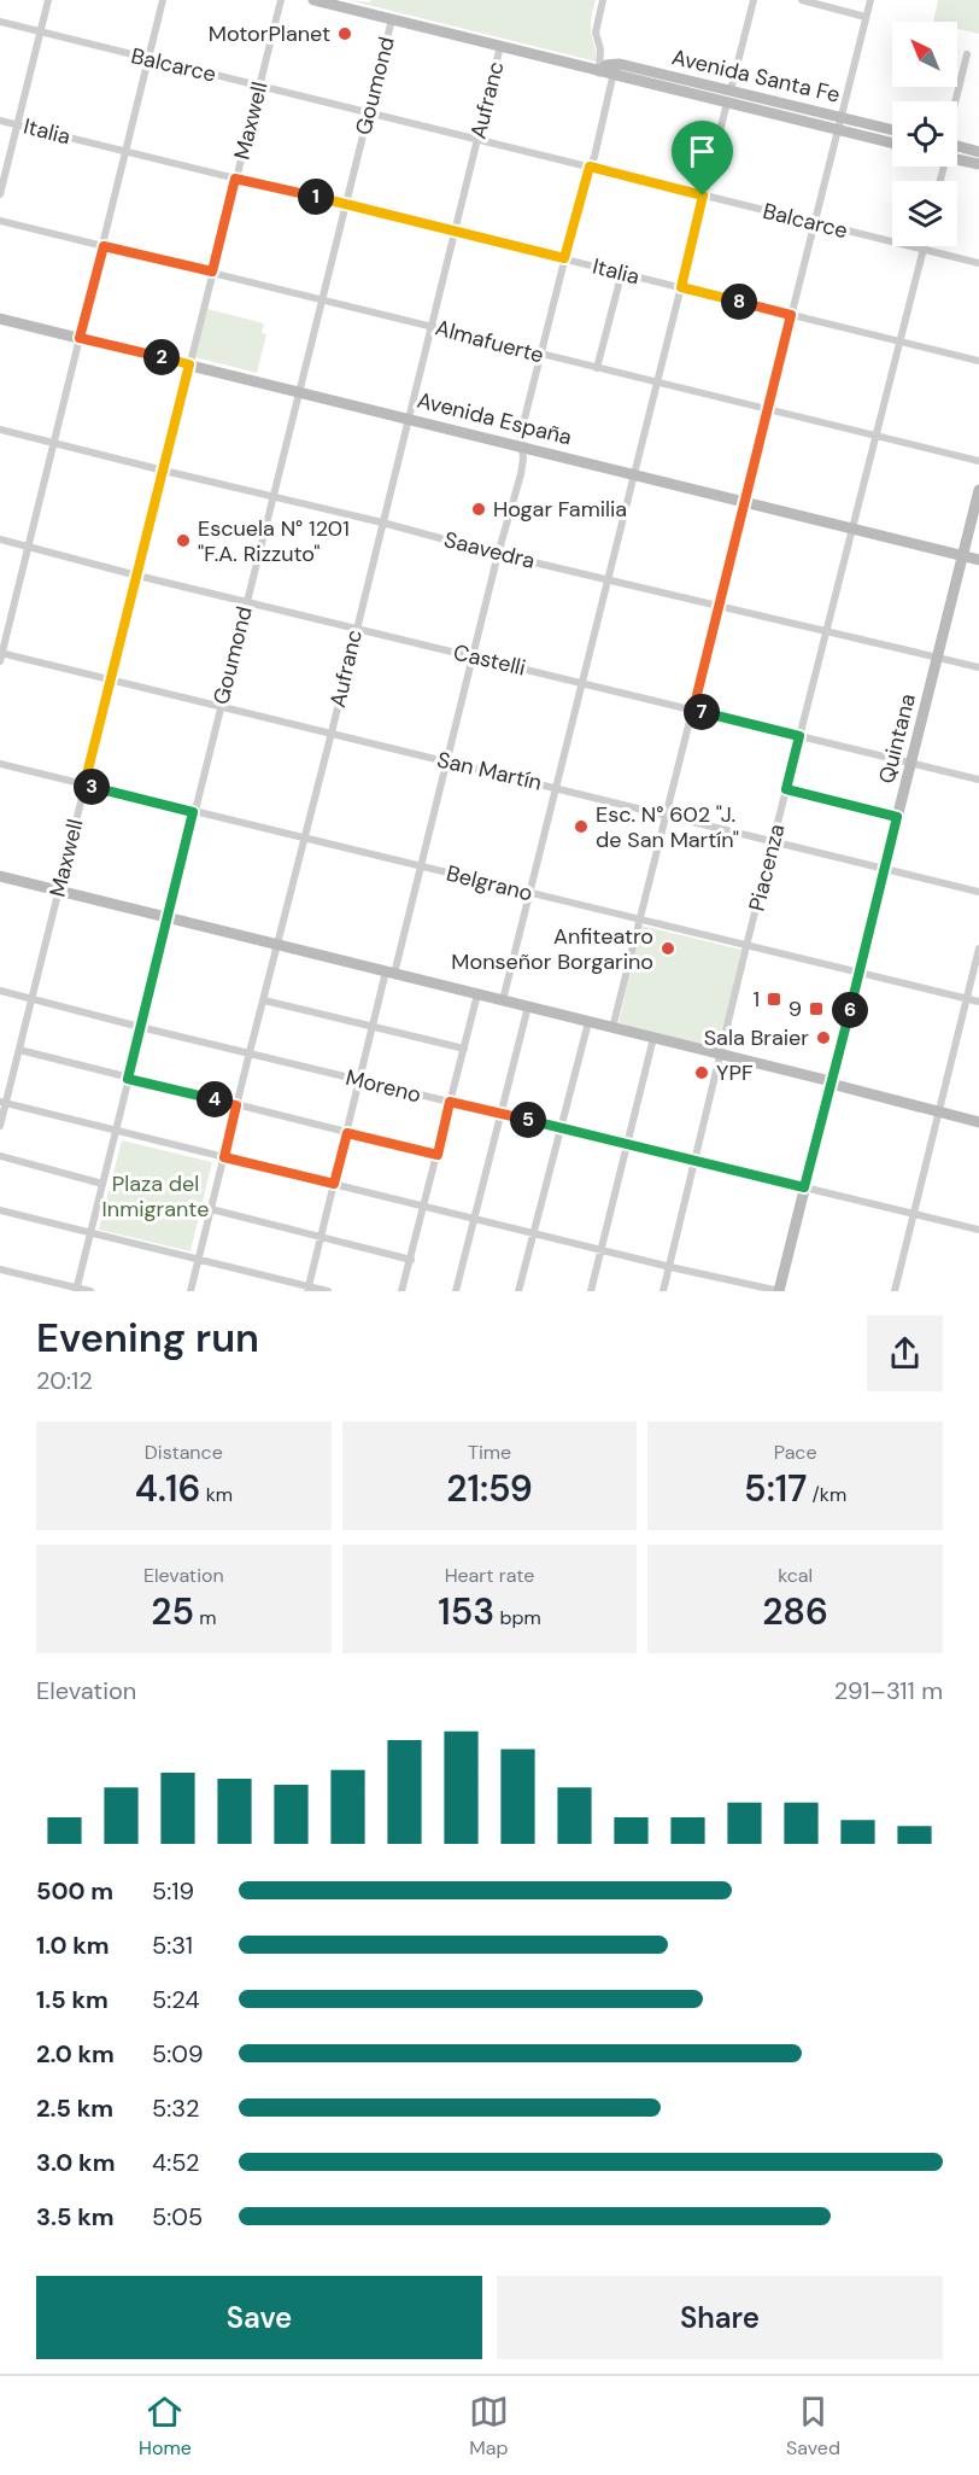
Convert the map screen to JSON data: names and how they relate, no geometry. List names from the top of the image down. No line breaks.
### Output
{"streets":{"main road":["Avenida Santa Fe","Avenida España","Quintana"],"street":["Balcarce","Goumond","Aufranc","Maxwell","Italia","Almafuerte","Saavedra","Castelli","San Martín","Piacenza","Belgrano","Moreno"]},"crossings":[["Balcarce","Goumond"],["Balcarce","Aufranc"],["Balcarce","Maxwell"],["Balcarce","Piacenza"],["Avenida Santa Fe","Goumond"],["Avenida Santa Fe","Aufranc"],["Goumond","Italia"],["Goumond","Almafuerte"],["Goumond","Avenida España"],["Goumond","Saavedra"],["Goumond","Castelli"],["Goumond","San Martín"],["Goumond","Belgrano"],["Goumond","Moreno"],["Aufranc","Italia"],["Aufranc","Almafuerte"],["Aufranc","Avenida España"],["Aufranc","Saavedra"],["Aufranc","Castelli"],["Aufranc","San Martín"],["Aufranc","Belgrano"],["Aufranc","Moreno"],["Maxwell","Italia"],["Maxwell","Almafuerte"],["Maxwell","Avenida España"],["Maxwell","Saavedra"],["Maxwell","Castelli"],["Maxwell","San Martín"],["Maxwell","Belgrano"],["Maxwell","Moreno"],["Italia","Piacenza"],["Almafuerte","Piacenza"],["Avenida España","Quintana"],["Avenida España","Piacenza"],["Saavedra","Quintana"],["Saavedra","Piacenza"],["Castelli","Quintana"],["Castelli","Piacenza"],["Quintana","San Martín"],["Quintana","Belgrano"],["Quintana","Moreno"],["San Martín","Piacenza"],["Piacenza","Belgrano"],["Piacenza","Moreno"]],"parks":["Plaza del Inmigrante"],"places":{"other":["MotorPlanet","Hogar Familia","Escuela N° 1201 \"F.A. Rizzuto\"","Esc. N° 602 \"J. de San Martín\"","Anfiteatro Monseñor Borgarino","Sala Braier","YPF"],"transit":["1","9"]},"north":"top left","page":{"pins":["1","8","2","7","3","6","4","5"],"heading":["Evening run","20:12"],"stats":[["Distance","4.16 km"],["Time","21:59"],["Pace","5:17 /km"],["Elevation","25 m"],["Heart rate","153 bpm"],["kcal","286"]],"chart":["Elevation","291–311 m"],"list":[{"name":"500 m","note":"5:19"},{"name":"1.0 km","note":"5:31"},{"name":"1.5 km","note":"5:24"},{"name":"2.0 km","note":"5:09"},{"name":"2.5 km","note":"5:32"},{"name":"3.0 km","note":"4:52"},{"name":"3.5 km","note":"5:05"}],"buttons":["Save","Share"],"tabs":["Home","Map","Saved"]}}
